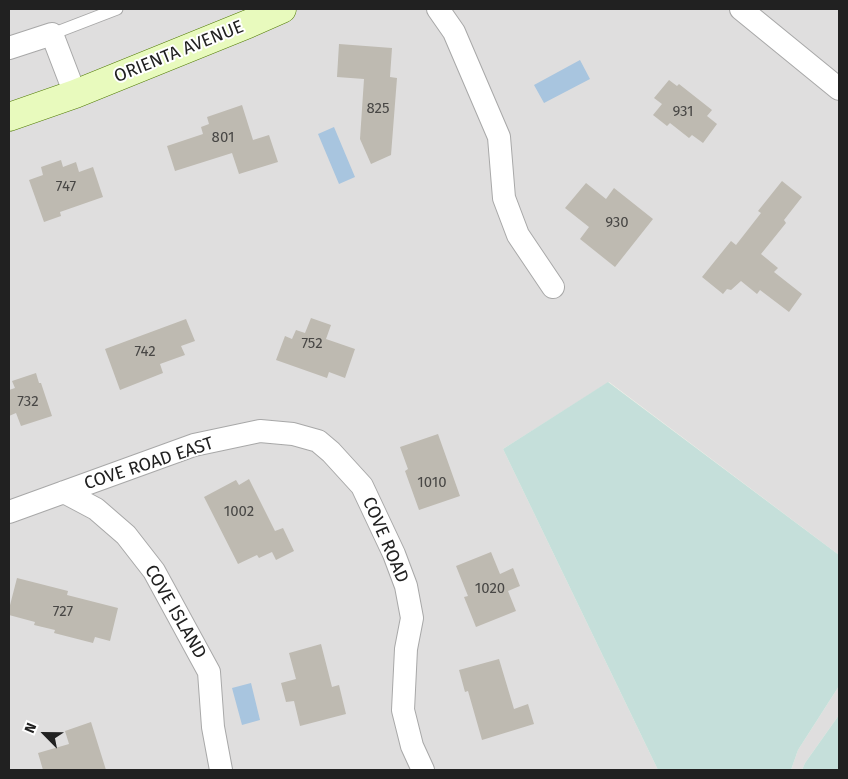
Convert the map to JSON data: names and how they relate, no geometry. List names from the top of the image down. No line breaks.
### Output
{"streets":{"street":["ORIENTA AVENUE","COVE ROAD EAST","COVE ROAD","COVE ISLAND"]},"crossings":[["COVE ROAD EAST","COVE ROAD"],["COVE ROAD EAST","COVE ISLAND"]],"house_numbers":["825","931","801","747","930","752","742","732","1010","1002","1020","727"],"north":"top left"}
